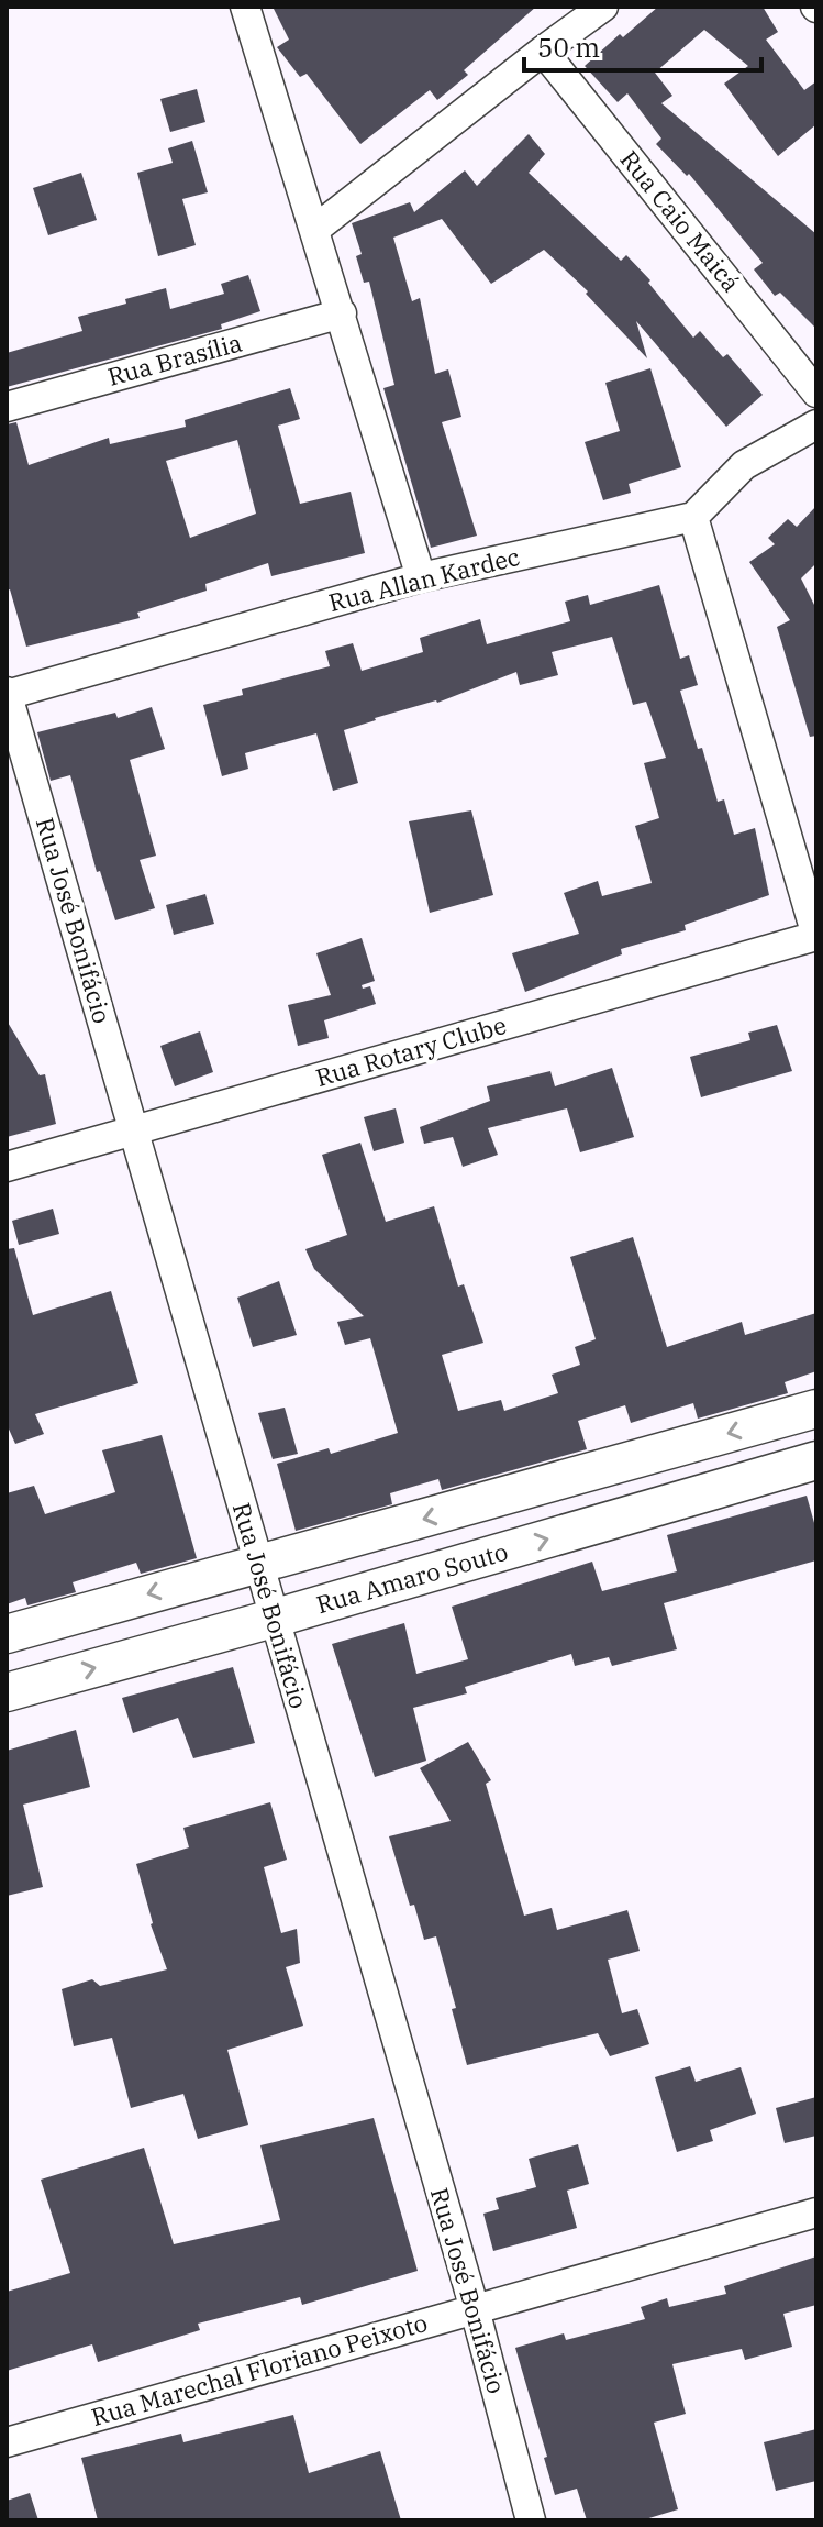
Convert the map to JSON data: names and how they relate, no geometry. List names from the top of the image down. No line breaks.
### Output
{"streets":{"street":["Rua Caio Maicá","Rua Brasília","Rua Allan Kardec","Rua José Bonifácio","Rua Rotary Clube","Rua Amaro Souto","Rua Marechal Floriano Peixoto"]},"crossings":[["Rua Allan Kardec","Rua José Bonifácio"],["Rua José Bonifácio","Rua Rotary Clube"],["Rua José Bonifácio","Rua Amaro Souto"],["Rua José Bonifácio","Rua Marechal Floriano Peixoto"]],"scale_bar":"50 m"}
